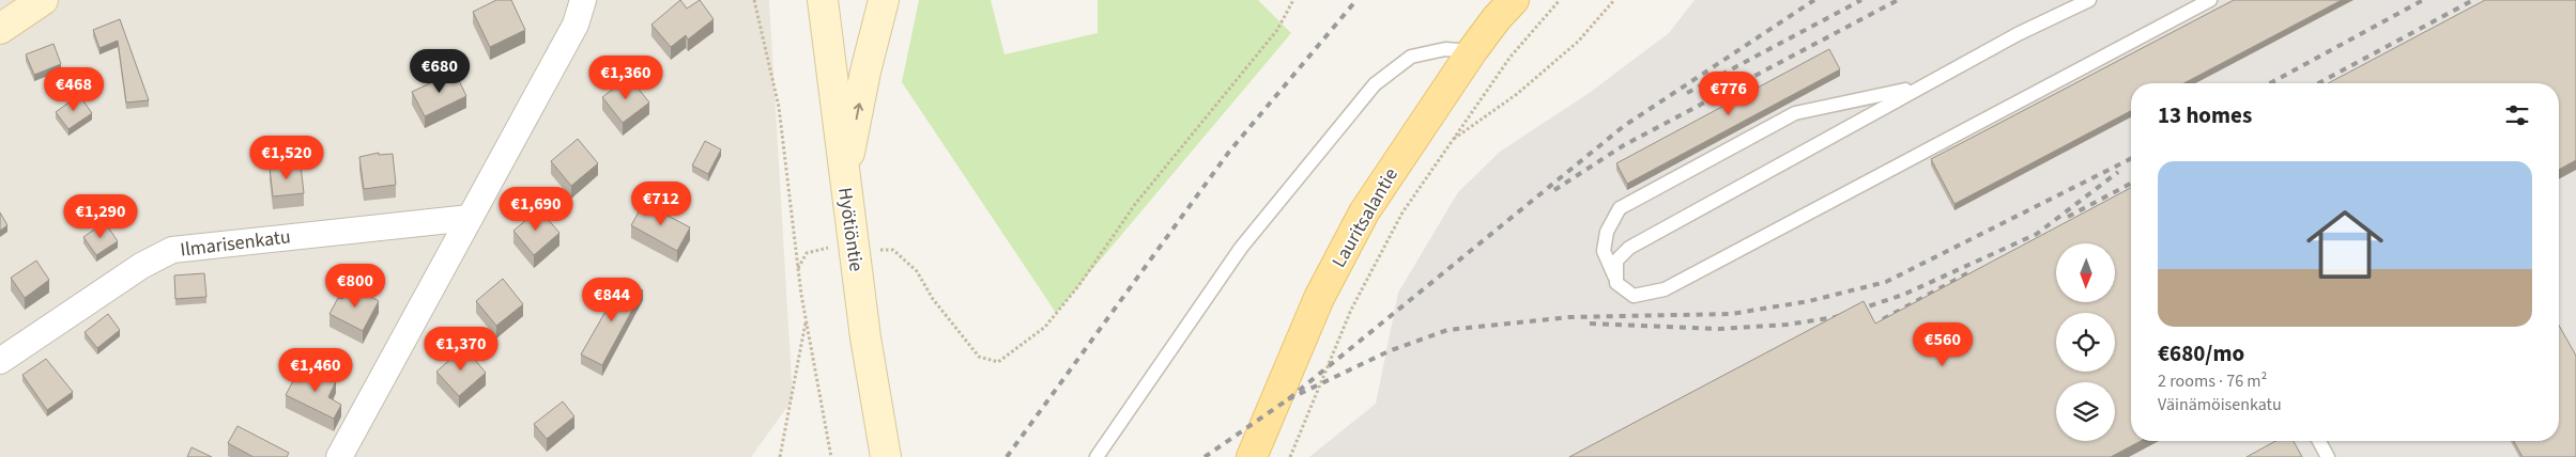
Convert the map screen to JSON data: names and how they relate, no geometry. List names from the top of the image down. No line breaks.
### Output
{"streets":{"main road":["Lauritsalantie","Hyötiöntie"],"street":["Ilmarisenkatu"]},"north":"bottom","page":{"price":["€680","€1,360","€468","€776","€1,520","€712","€1,690","€1,290","€800","€844","€560","€1,370","€1,460"],"heading":"13 homes","list":[{"name":"€680/mo","note":"2 rooms · 76 m² · Väinämöisenkatu"}]}}
